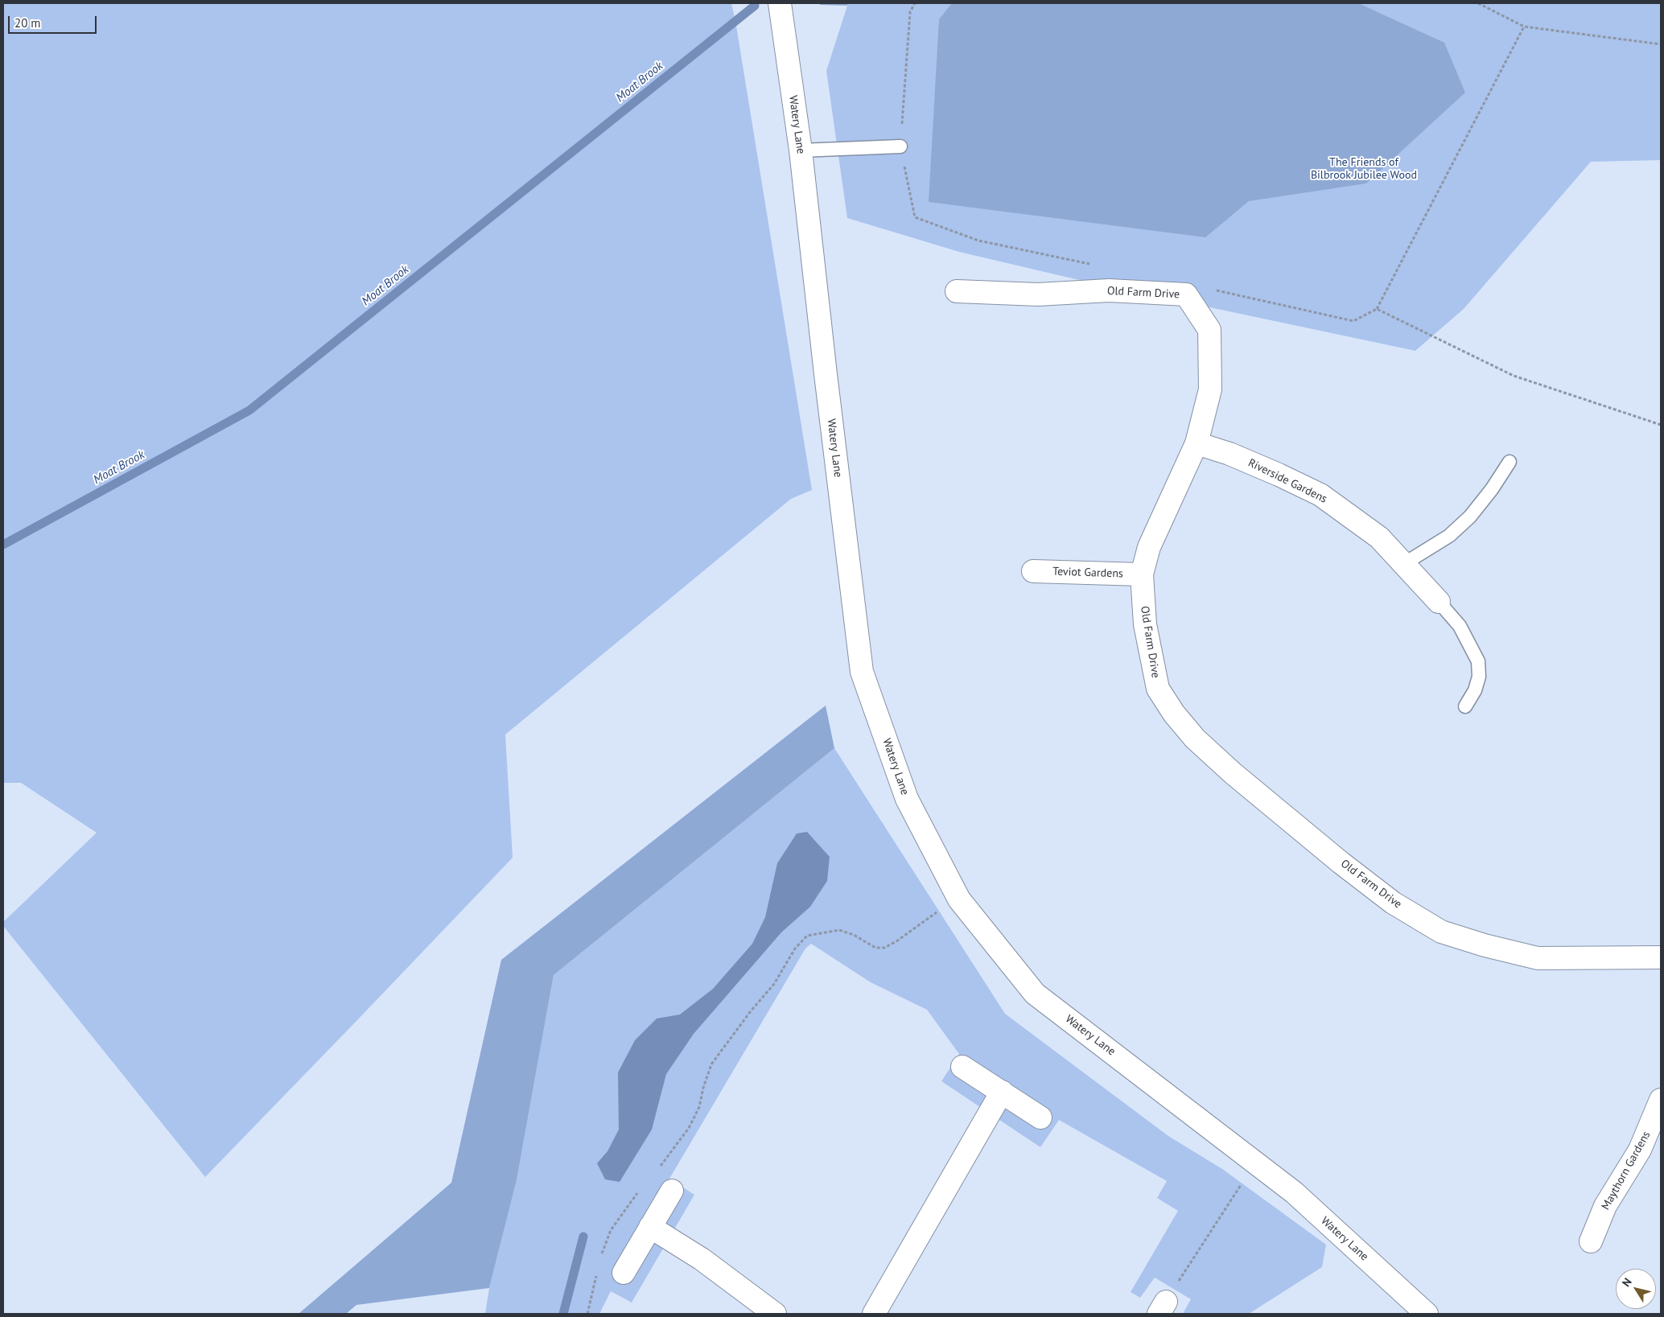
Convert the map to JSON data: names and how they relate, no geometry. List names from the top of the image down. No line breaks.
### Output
{"streets":{"street":["Watery Lane","Old Farm Drive","Riverside Gardens","Teviot Gardens","Maythorn Gardens"]},"crossings":[["Old Farm Drive","Riverside Gardens"],["Old Farm Drive","Teviot Gardens"]],"water":["Moat Brook"],"parks":["The Friends of Bilbrook Jubilee Wood"],"scale_bar":"20 m","north":"top left"}
